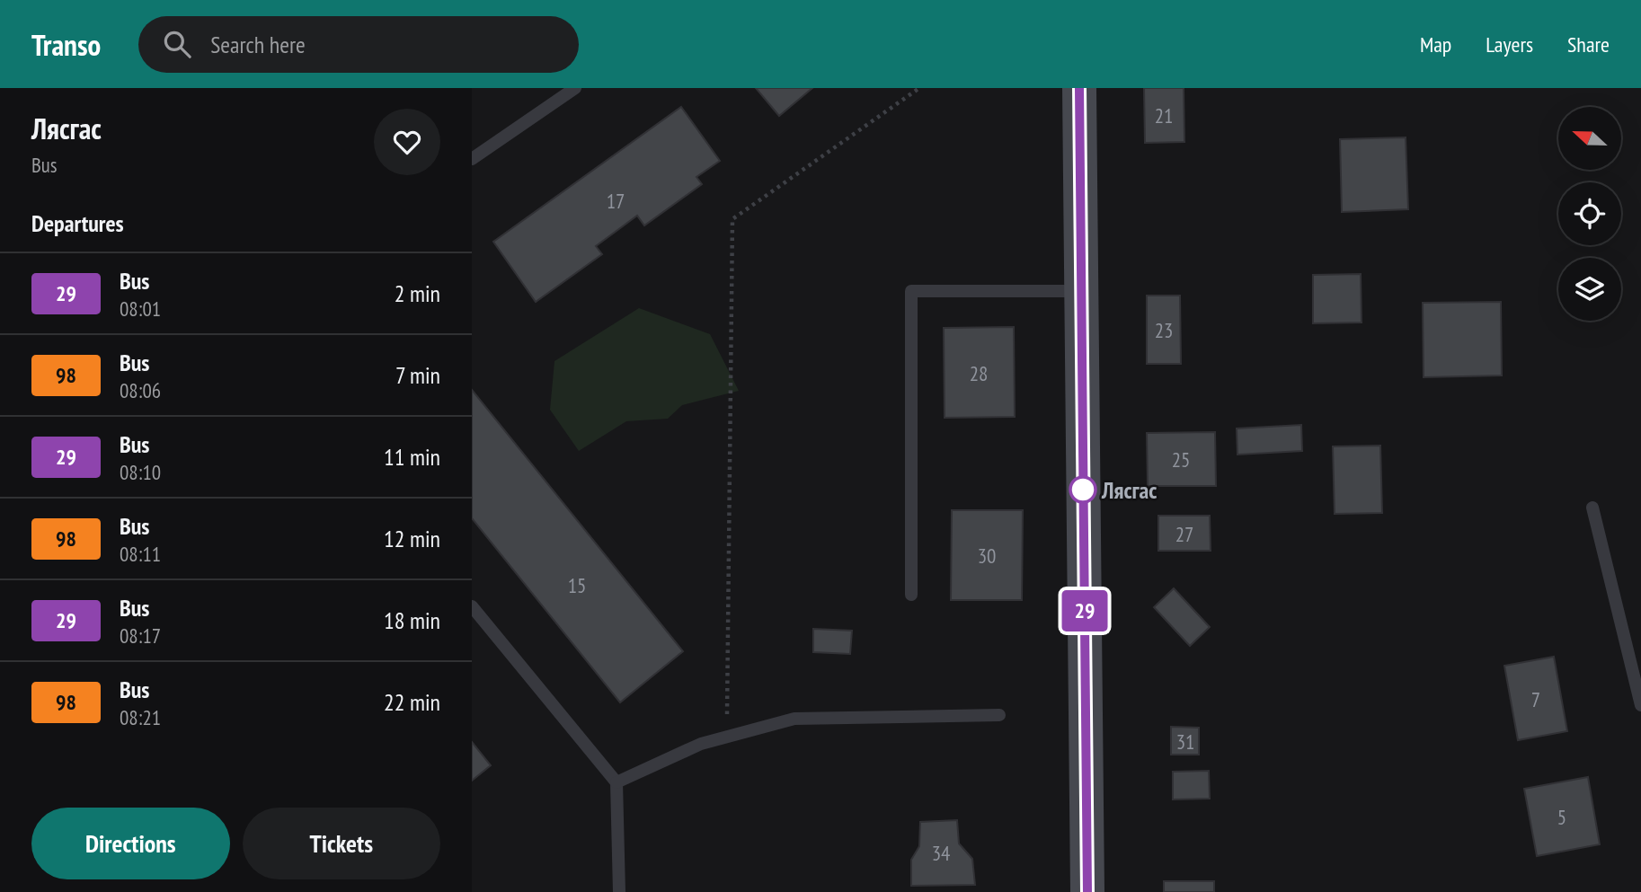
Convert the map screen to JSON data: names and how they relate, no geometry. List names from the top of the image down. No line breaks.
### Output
{"places":["Лясгас"],"lines":["bus line 29"],"house_numbers":["21","17","23","28","25","27","30","15","7","31","5","34"],"north":"left","page":{"header":"Transo","search":"Search here","nav":["Map","Layers","Share"],"heading":[["Лясгас","Bus"],"Departures"],"on_map":"29","list":[{"mark":"29","name":"Bus","note":"08:01","value":"2 min"},{"mark":"98","name":"Bus","note":"08:06","value":"7 min"},{"mark":"29","name":"Bus","note":"08:10","value":"11 min"},{"mark":"98","name":"Bus","note":"08:11","value":"12 min"},{"mark":"29","name":"Bus","note":"08:17","value":"18 min"},{"mark":"98","name":"Bus","note":"08:21","value":"22 min"}],"buttons":["Directions","Tickets"]}}
